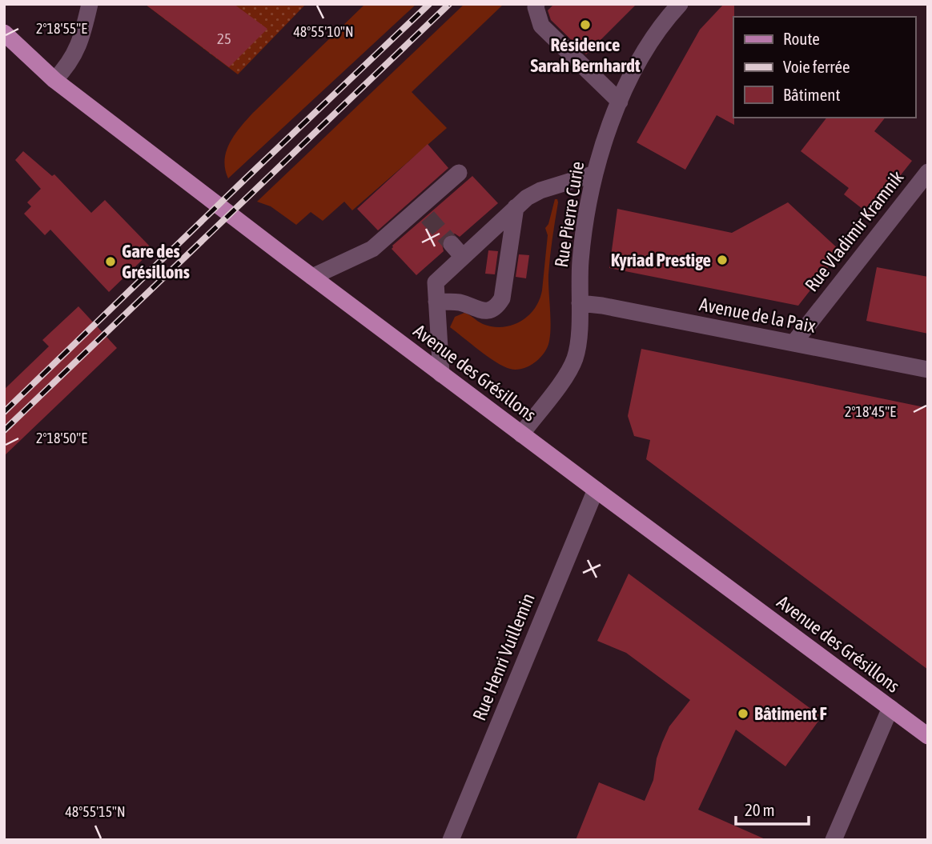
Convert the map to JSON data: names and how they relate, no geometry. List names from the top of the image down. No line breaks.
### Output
{"streets":{"main road":["Avenue des Grésillons"],"street":["Rue Pierre Curie","Rue Vladimir Kramnik","Avenue de la Paix","Rue Henri Vuillemin"]},"crossings":[["Rue Pierre Curie","Avenue de la Paix"],["Rue Pierre Curie","Avenue des Grésillons"],["Rue Vladimir Kramnik","Avenue de la Paix"],["Avenue des Grésillons","Rue Henri Vuillemin"]],"places":["Résidence Sarah Bernhardt","Kyriad Prestige","Gare des Grésillons","Bâtiment F"],"house_numbers":["25"],"legend":["Route","Voie ferrée","Bâtiment"],"scale_bar":"20 m","coordinates":["2°18'55\"E","48°55'10\"N","2°18'45\"E","2°18'50\"E","48°55'15\"N"]}
